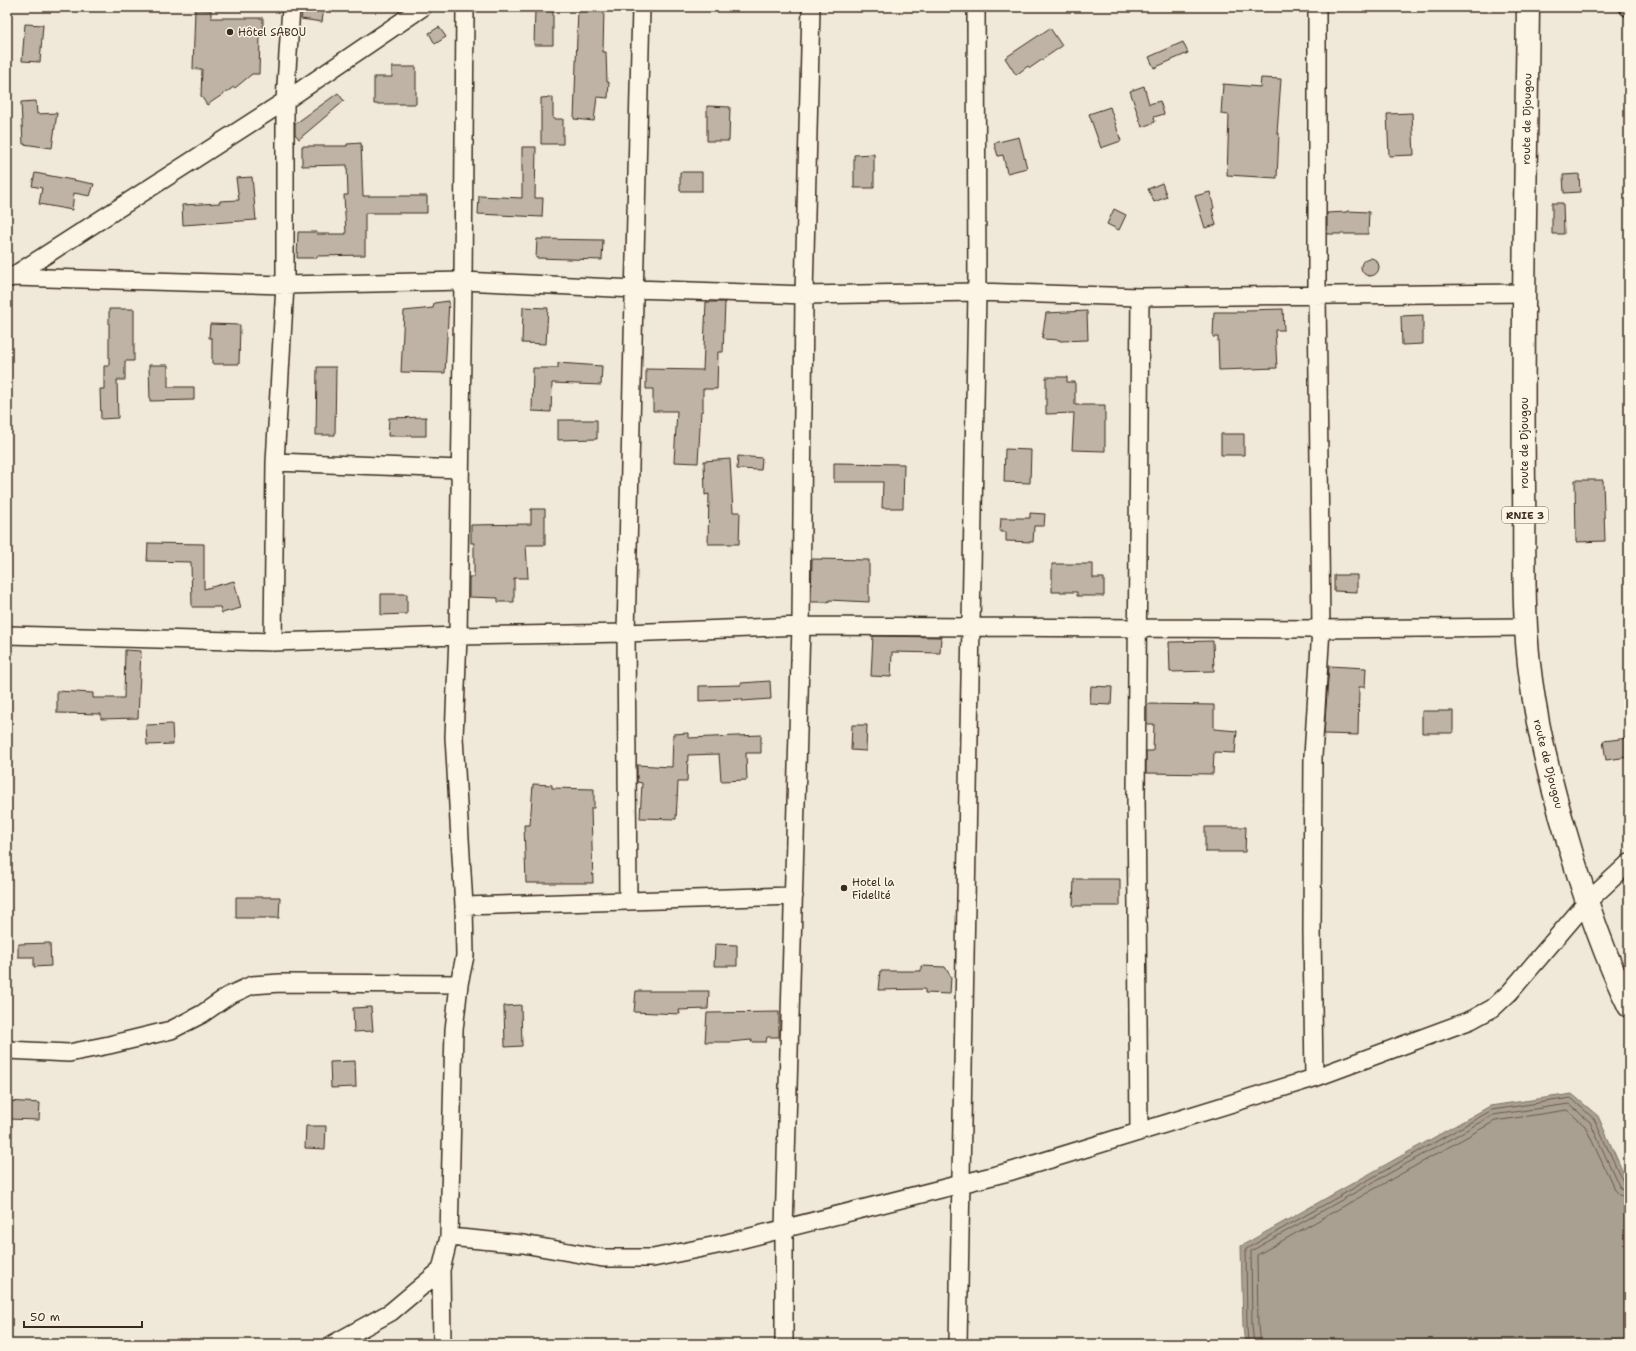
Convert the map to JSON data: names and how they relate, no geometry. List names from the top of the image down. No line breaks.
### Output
{"streets":{"highway":["route de Djougou","RNIE 3"]},"places":["Hôtel SABOU","Hotel la Fidelité"],"scale_bar":"50 m"}
